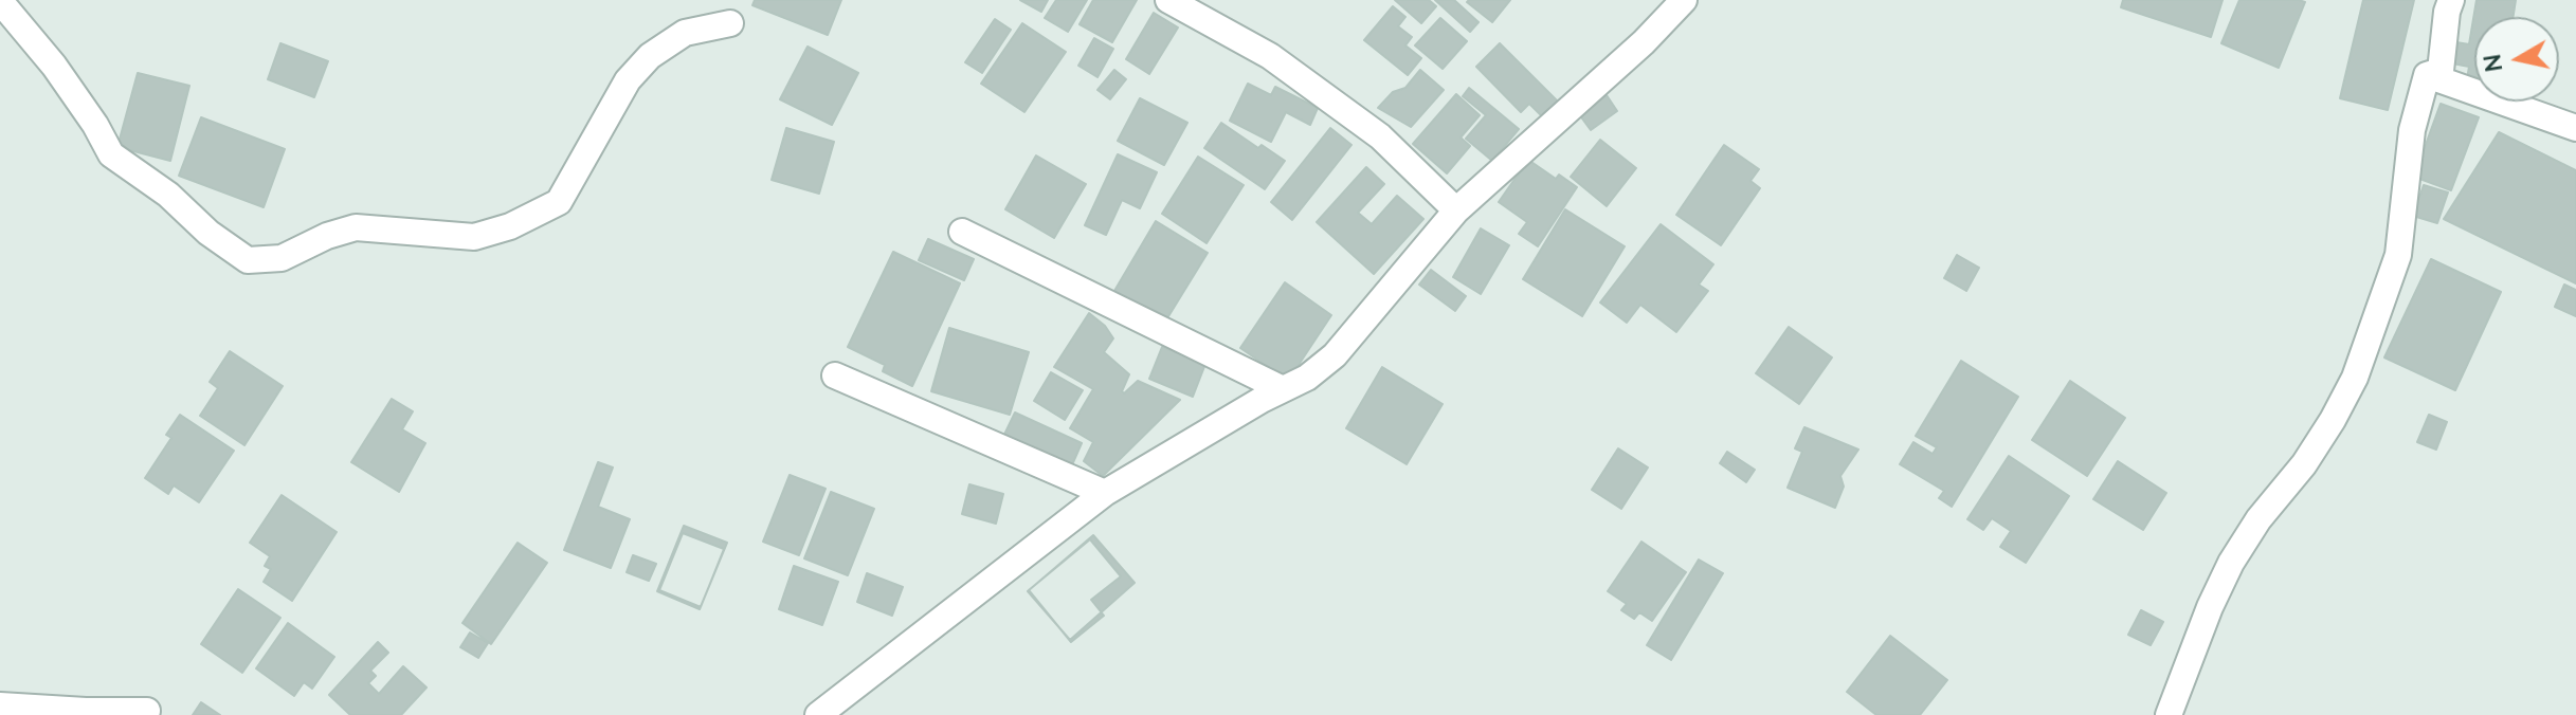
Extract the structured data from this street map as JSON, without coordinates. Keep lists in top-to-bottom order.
{
  "north": "left"
}
